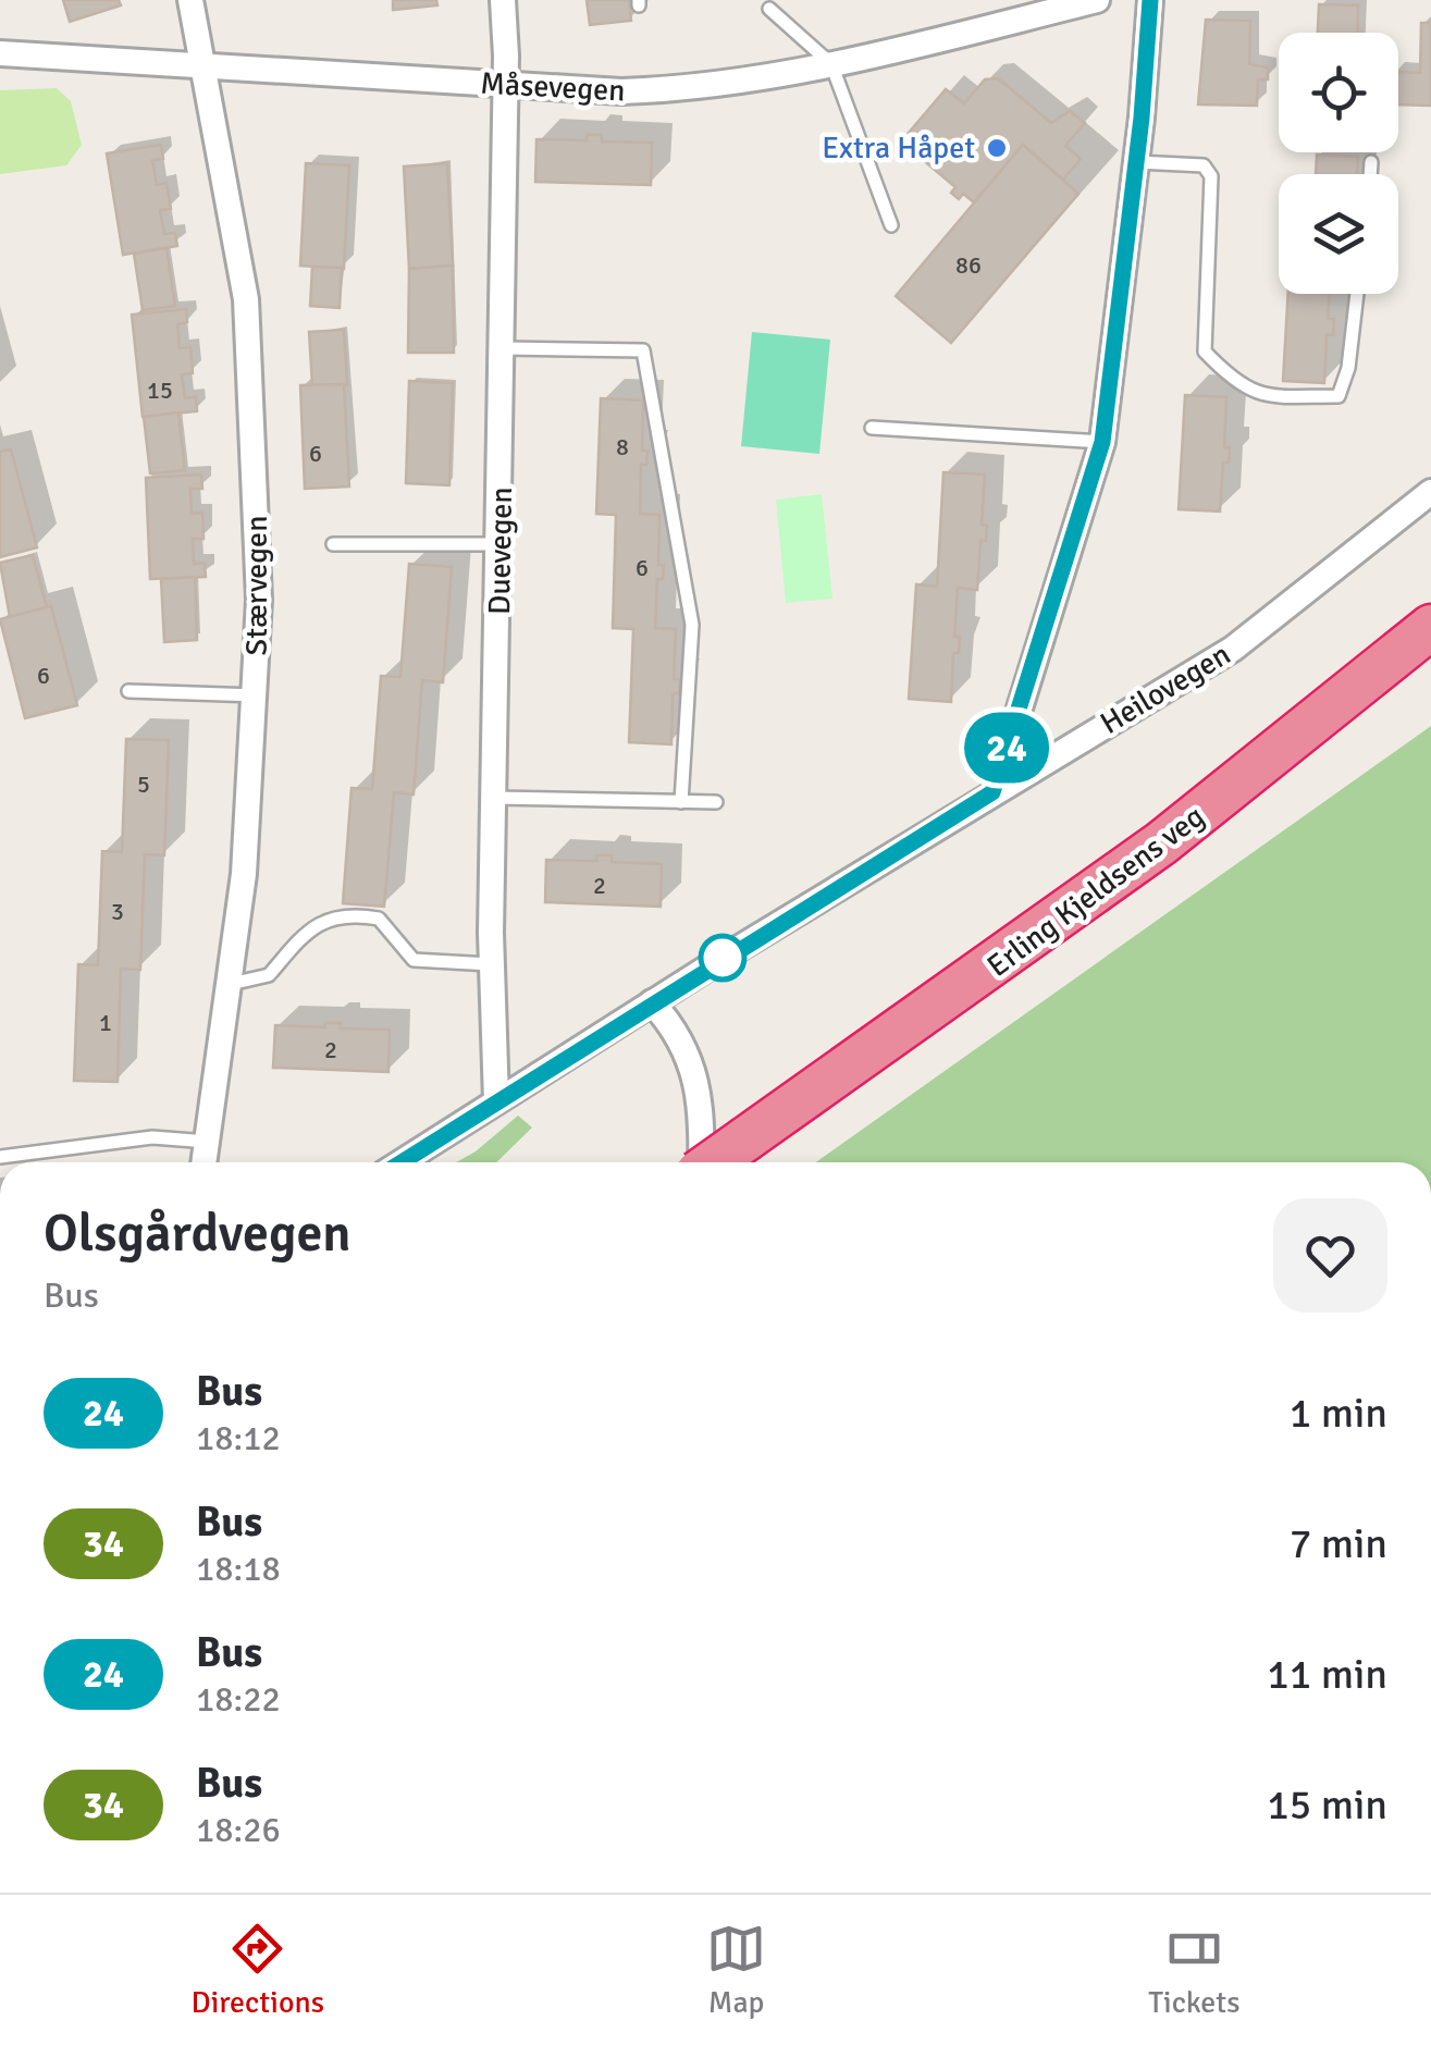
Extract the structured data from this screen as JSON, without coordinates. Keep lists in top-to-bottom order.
{
  "streets": {
    "highway": ["Erling Kjeldsens veg"],
    "street": [
      "Måsevegen",
      "Duevegen",
      "Stærvegen",
      "Heilovegen"
    ]
  },
  "crossings": [
    ["Måsevegen", "Duevegen"],
    ["Måsevegen", "Stærvegen"],
    ["Duevegen", "Heilovegen"]
  ],
  "places": ["Extra Håpet"],
  "lines": ["bus line 24"],
  "house_numbers": [
    "86",
    "15",
    "8",
    "6",
    "6",
    "6",
    "5",
    "2",
    "3",
    "1",
    "2"
  ],
  "page": {
    "on_map": "24",
    "heading": ["Olsgårdvegen", "Bus"],
    "list": [
      {
        "mark": "24",
        "name": "Bus",
        "note": "18:12",
        "value": "1 min"
      },
      {
        "mark": "34",
        "name": "Bus",
        "note": "18:18",
        "value": "7 min"
      },
      {
        "mark": "24",
        "name": "Bus",
        "note": "18:22",
        "value": "11 min"
      },
      {
        "mark": "34",
        "name": "Bus",
        "note": "18:26",
        "value": "15 min"
      }
    ],
    "tabs": ["Directions", "Map", "Tickets"]
  }
}
